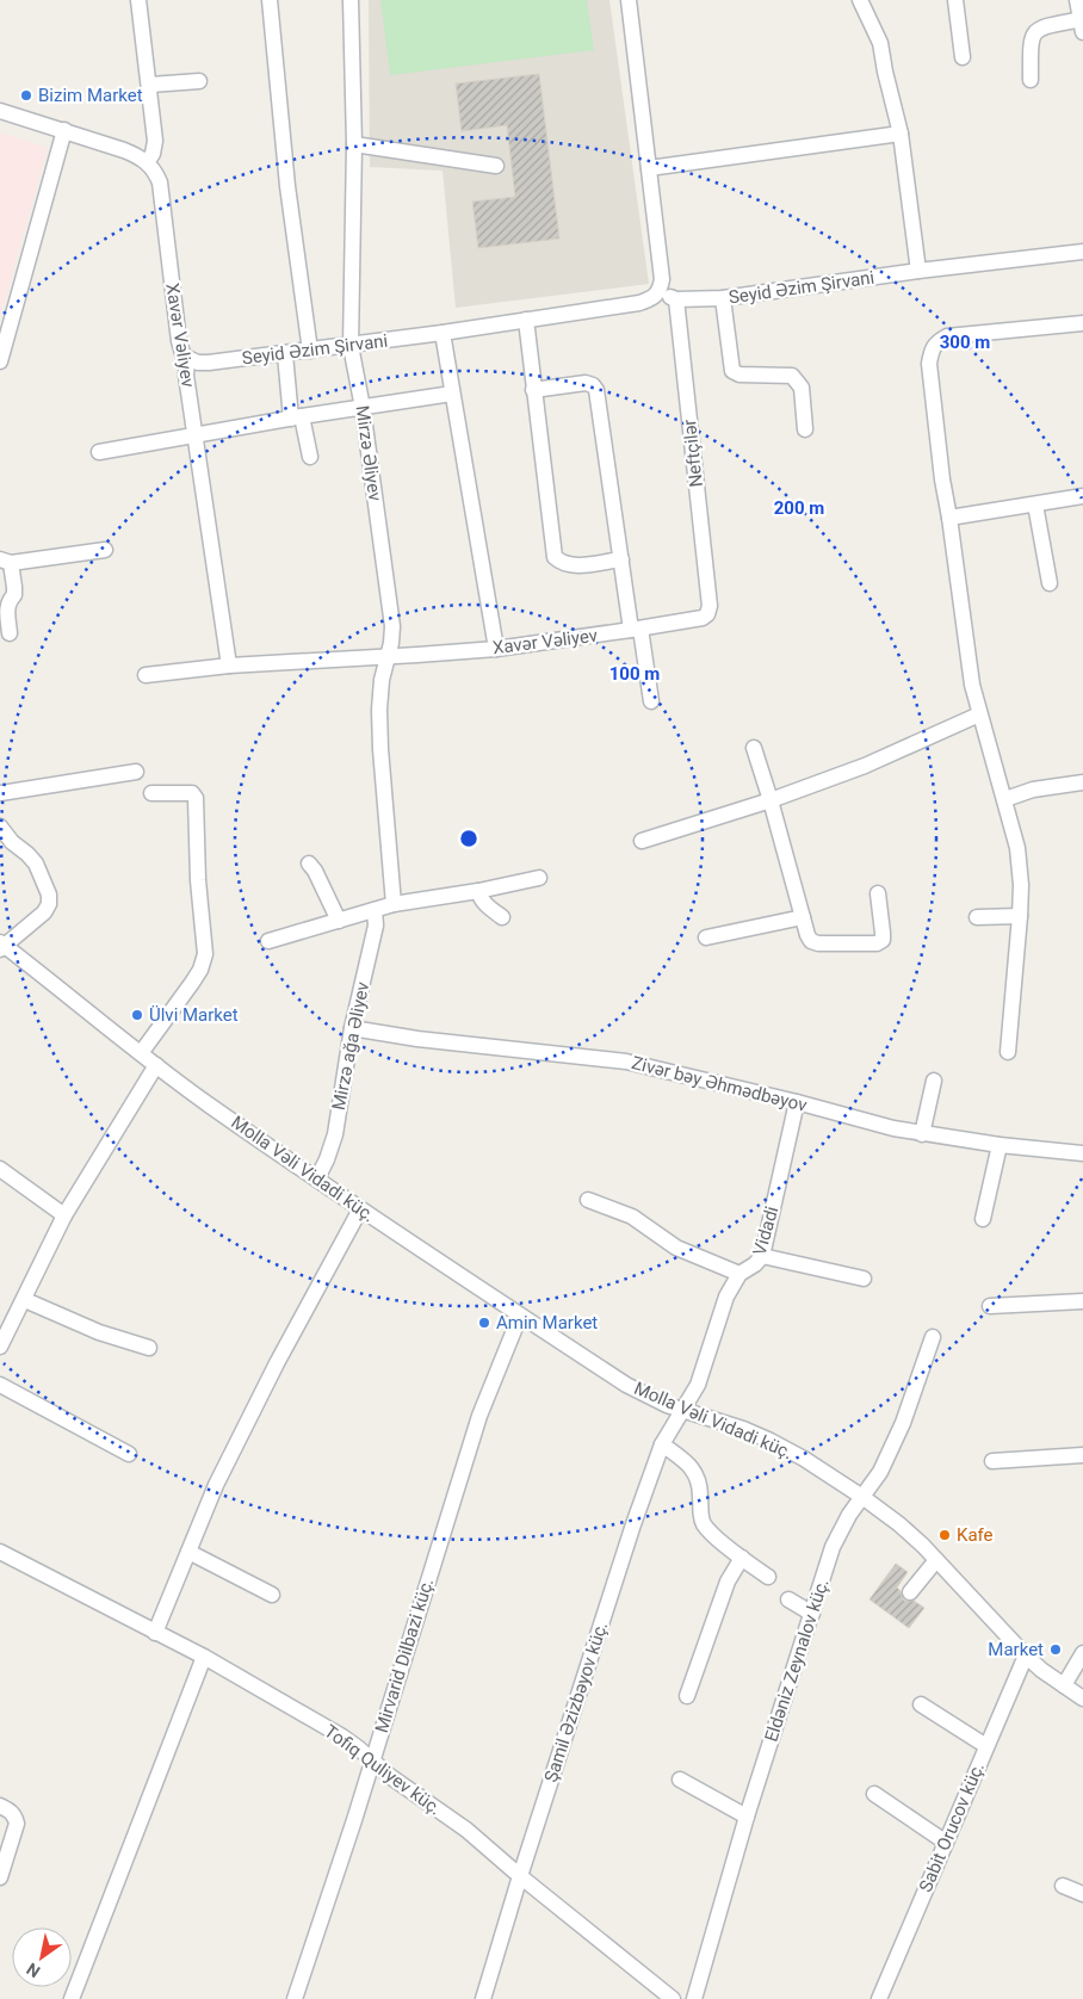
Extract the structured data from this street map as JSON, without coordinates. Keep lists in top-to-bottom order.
{
  "streets": {
    "street": [
      "Seyid Əzim Şirvani",
      "Xavər Vəliyev",
      "Mirzə Əliyev",
      "Neftçilər",
      "Mirzə ağa Əliyev",
      "Zivər bəy Əhmədbəyov",
      "Molla Vəli Vidadi küç.",
      "Vidadi",
      "Mirvarid Dilbazi küç.",
      "Eldəniz Zeynalov küç.",
      "Şamil Əzizbəyov küç.",
      "Tofiq Quliyev küç.",
      "Sabit Orucov küç."
    ]
  },
  "crossings": [
    ["Seyid Əzim Şirvani", "Xavər Vəliyev"],
    ["Seyid Əzim Şirvani", "Mirzə Əliyev"],
    ["Seyid Əzim Şirvani", "Neftçilər"],
    ["Xavər Vəliyev", "Mirzə Əliyev"],
    ["Xavər Vəliyev", "Neftçilər"],
    ["Mirzə ağa Əliyev", "Zivər bəy Əhmədbəyov"],
    ["Mirzə ağa Əliyev", "Molla Vəli Vidadi küç."],
    ["Zivər bəy Əhmədbəyov", "Vidadi"],
    ["Molla Vəli Vidadi küç.", "Vidadi"],
    ["Molla Vəli Vidadi küç.", "Mirvarid Dilbazi küç."],
    ["Molla Vəli Vidadi küç.", "Eldəniz Zeynalov küç."],
    ["Molla Vəli Vidadi küç.", "Şamil Əzizbəyov küç."],
    ["Molla Vəli Vidadi küç.", "Sabit Orucov küç."],
    ["Vidadi", "Şamil Əzizbəyov küç."],
    ["Mirvarid Dilbazi küç.", "Tofiq Quliyev küç."],
    ["Şamil Əzizbəyov küç.", "Tofiq Quliyev küç."]
  ],
  "places": [
    "Bizim Market",
    "Ülvi Market",
    "Amin Market",
    "Kafe",
    "Market"
  ],
  "north": "bottom left",
  "rings": ["300 m", "200 m", "100 m"]
}
